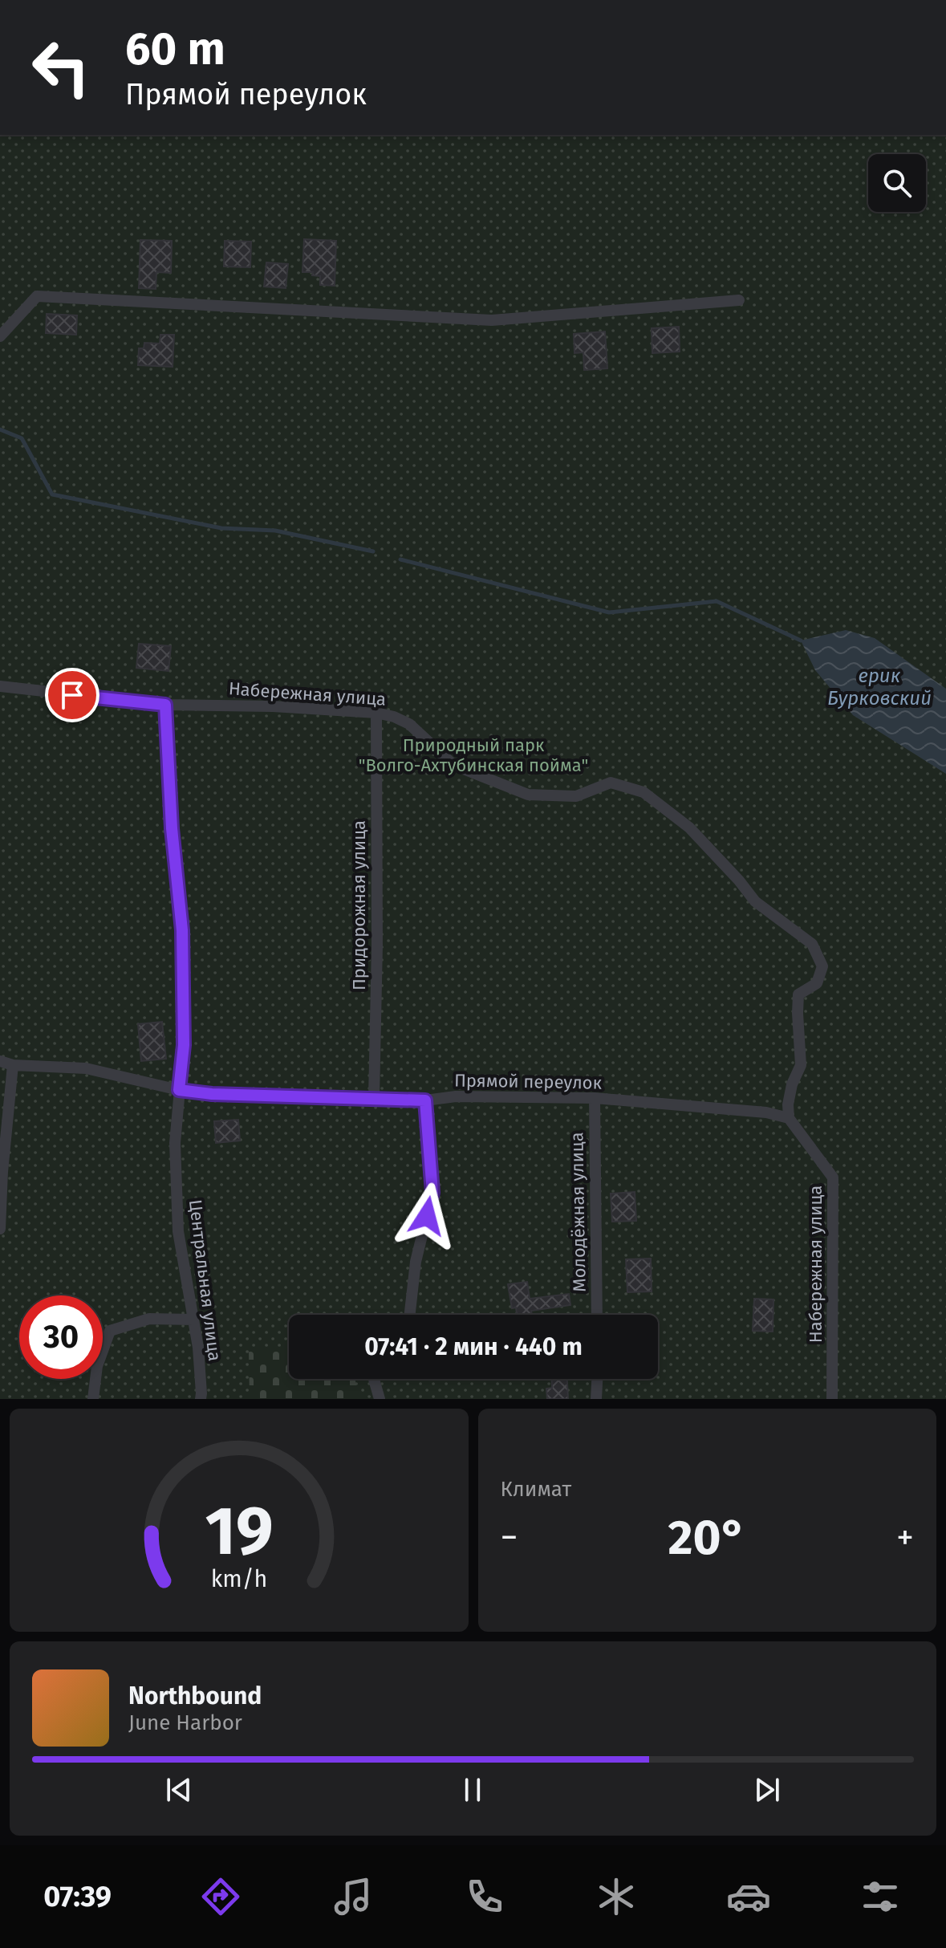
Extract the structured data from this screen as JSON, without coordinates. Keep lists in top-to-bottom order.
{
  "streets": {
    "street": [
      "Набережная улица",
      "Придорожная улица",
      "Прямой переулок",
      "Молодёжная улица",
      "Центральная улица"
    ]
  },
  "crossings": [
    ["Набережная улица", "Придорожная улица"],
    ["Набережная улица", "Прямой переулок"],
    ["Набережная улица", "Центральная улица"],
    ["Придорожная улица", "Прямой переулок"],
    ["Прямой переулок", "Молодёжная улица"],
    ["Прямой переулок", "Центральная улица"]
  ],
  "water": ["ерик Бурковский"],
  "parks": ["Природный парк \"Волго-Ахтубинская пойма\""],
  "page": {
    "turn": ["60 m", "Прямой переулок"],
    "limit": "30",
    "trip": "07:41 · 2 мин · 440 m",
    "tile": "Климат",
    "heat": ["−", "20°", "+"],
    "song": ["Northbound", "June Harbor"],
    "tabs": "07:39",
    "gauge": ["19", "km/h"]
  }
}
